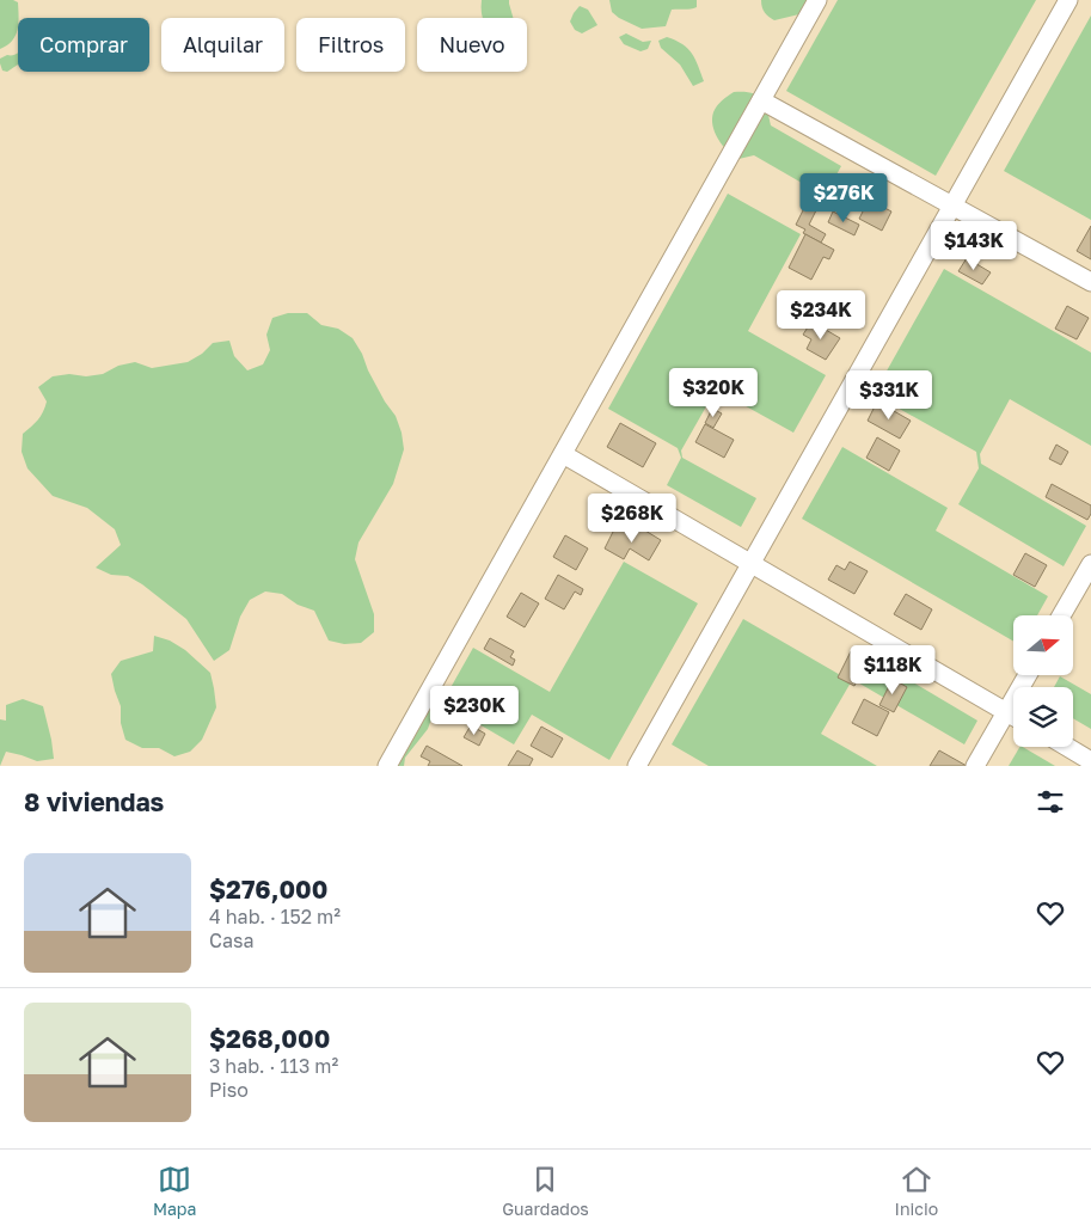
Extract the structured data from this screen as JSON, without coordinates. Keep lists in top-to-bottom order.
{
  "north": "right",
  "page": {
    "chip": [
      "Comprar",
      "Alquilar",
      "Filtros",
      "Nuevo"
    ],
    "price": [
      "$276K",
      "$143K",
      "$234K",
      "$320K",
      "$331K",
      "$268K",
      "$118K",
      "$230K"
    ],
    "heading": "8 viviendas",
    "list": [
      {
        "name": "$276,000",
        "note": "4 hab. · 152 m² · Casa"
      },
      {
        "name": "$268,000",
        "note": "3 hab. · 113 m² · Piso"
      }
    ],
    "tabs": ["Mapa", "Guardados", "Inicio"]
  }
}
